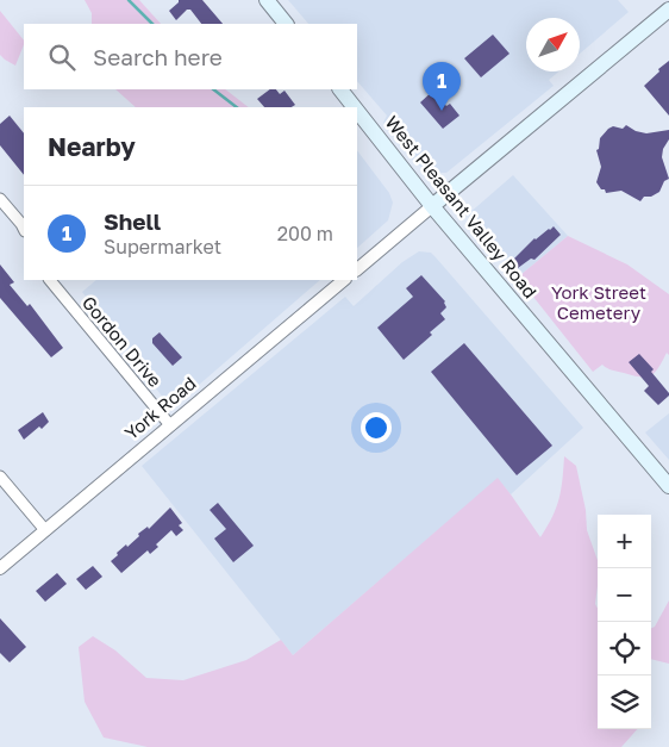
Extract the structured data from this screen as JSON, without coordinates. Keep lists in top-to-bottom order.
{
  "streets": {
    "main road": ["West Pleasant Valley Road"],
    "street": ["Gordon Drive", "York Road"]
  },
  "crossings": [
    ["Gordon Drive", "York Road"]
  ],
  "parks": ["York Street Cemetery"],
  "north": "top right",
  "page": {
    "search": "Search here",
    "pins": "1",
    "heading": "Nearby",
    "list": [
      {
        "mark": "1",
        "name": "Shell",
        "note": "Supermarket",
        "value": "200 m"
      }
    ],
    "map_buttons": ["+", "−"]
  }
}
